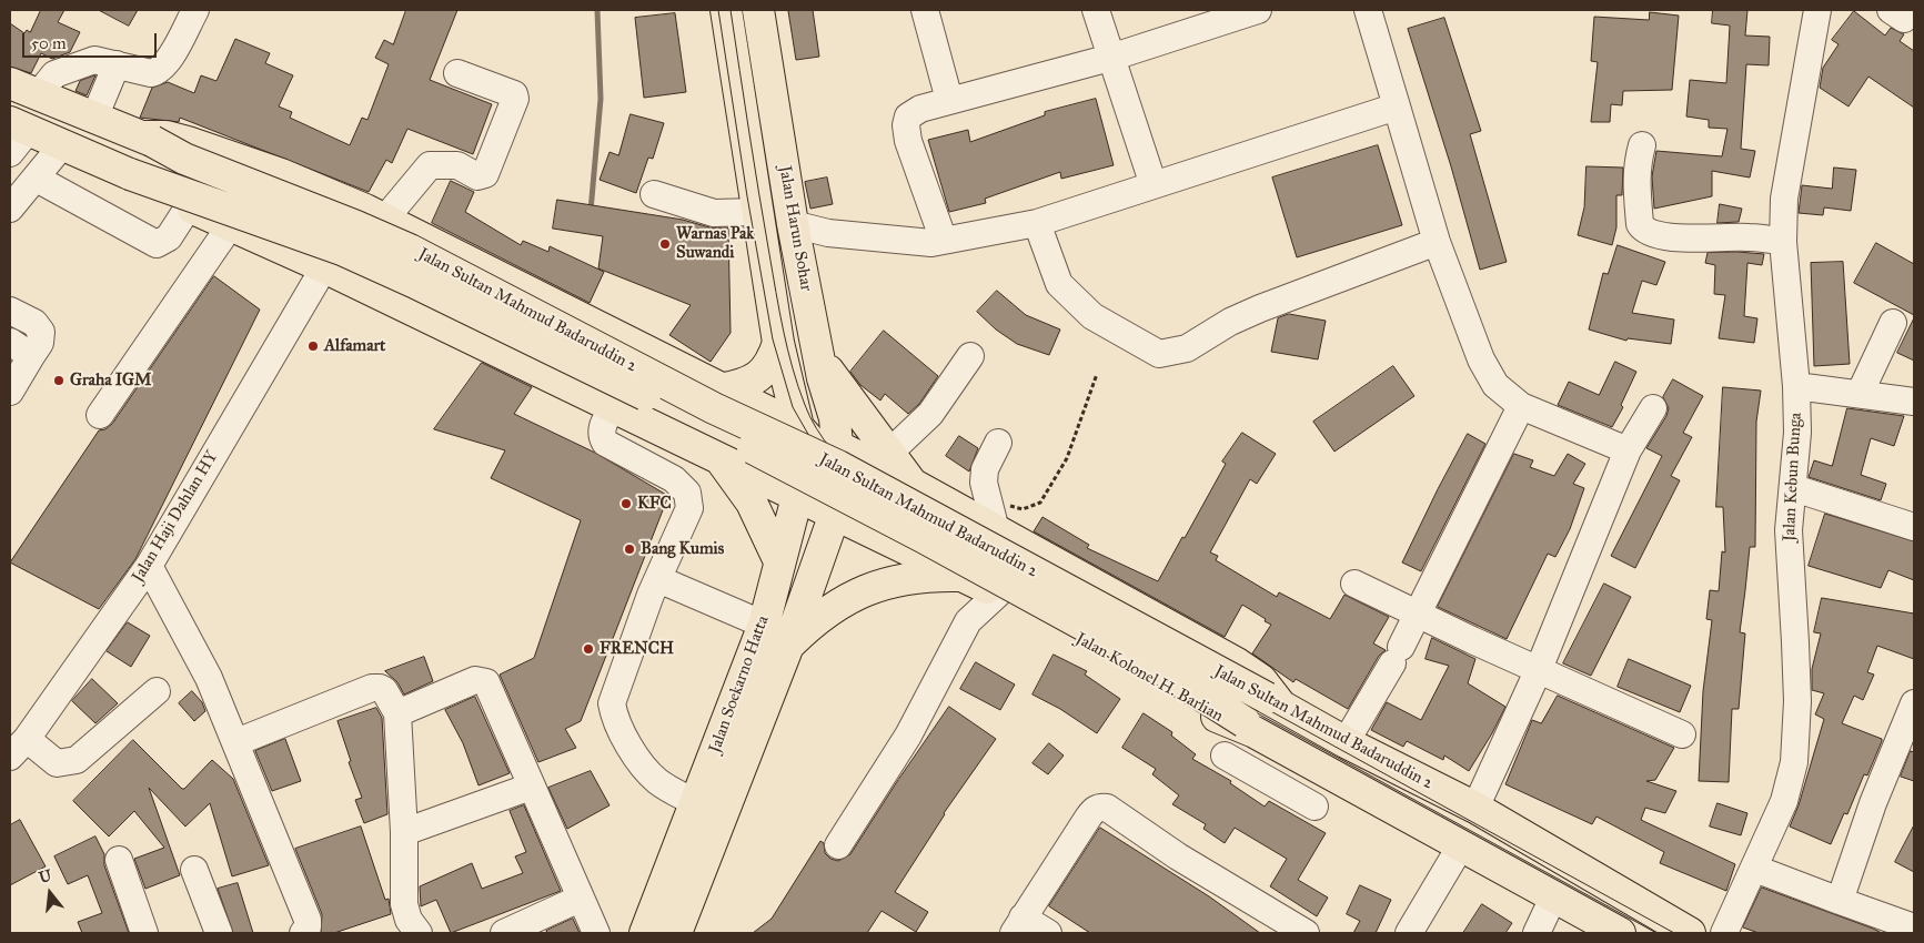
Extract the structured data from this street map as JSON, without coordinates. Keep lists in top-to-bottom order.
{
  "streets": {
    "highway": [
      "Jalan Harun Sohar",
      "Jalan Sultan Mahmud Badaruddin 2",
      "Jalan Kolonel H. Barlian",
      "Jalan Soekarno Hatta"
    ],
    "street": ["Jalan Kebun Bunga", "Jalan Haji Dahlan HY"]
  },
  "crossings": [
    ["Jalan Harun Sohar", "Jalan Soekarno Hatta"],
    ["Jalan Sultan Mahmud Badaruddin 2", "Jalan Kolonel H. Barlian"],
    ["Jalan Haji Dahlan HY", "Jalan Kolonel H. Barlian"],
    ["Jalan Kolonel H. Barlian", "Jalan Soekarno Hatta"]
  ],
  "places": [
    "Warnas Pak Suwandi",
    "Alfamart",
    "Graha IGM",
    "KFC",
    "Bang Kumis",
    "FRENCH"
  ],
  "scale_bar": "50 m",
  "north": "top"
}
